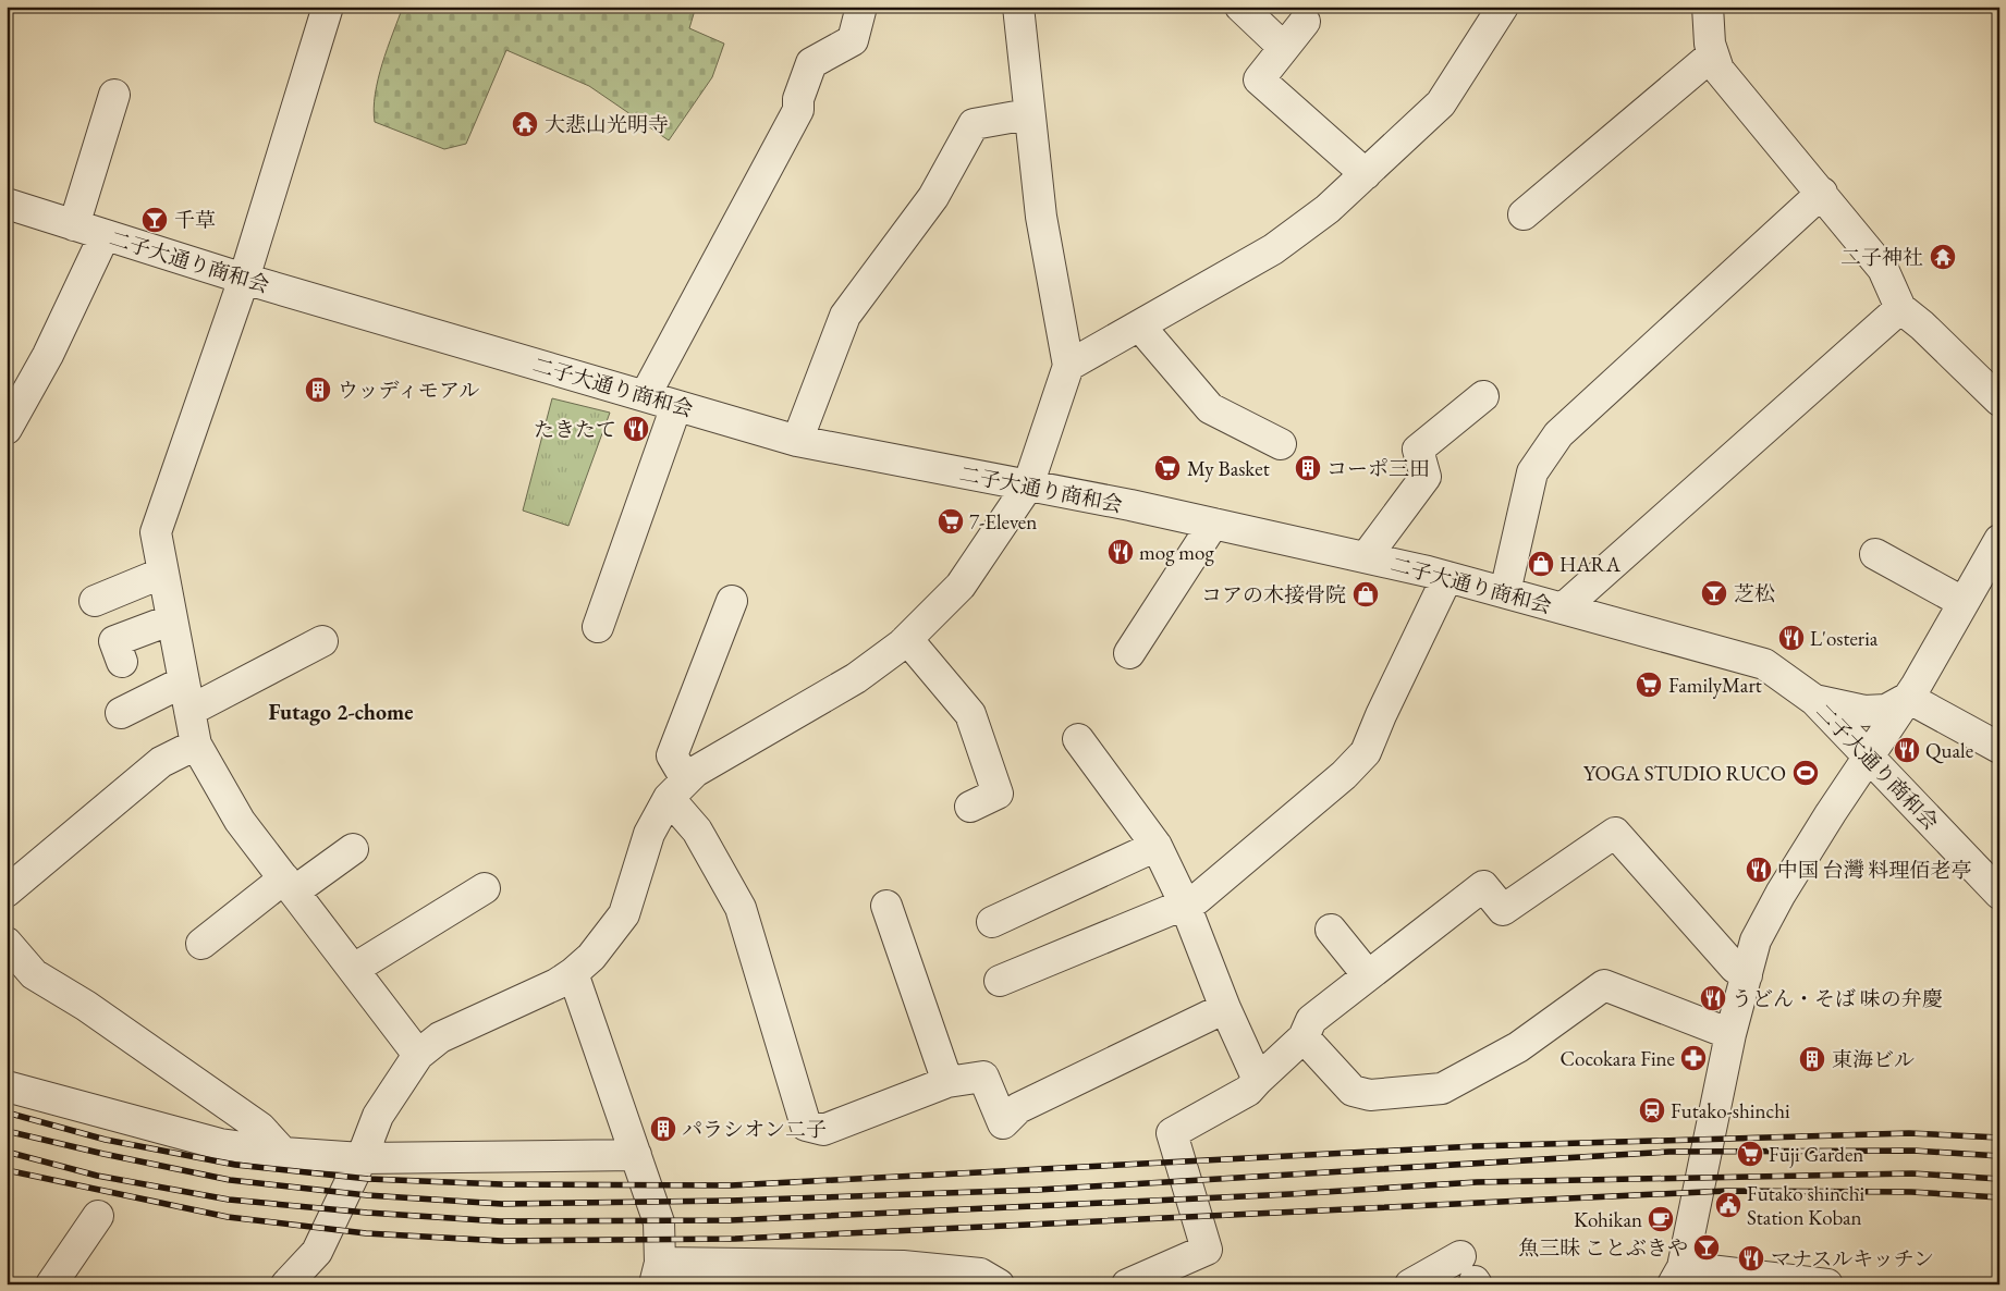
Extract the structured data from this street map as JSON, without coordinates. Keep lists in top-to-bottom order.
{
  "streets": {
    "street": ["二子大通り商和会"]
  },
  "districts": ["Futago 2-chome"],
  "places": {
    "temple": ["大悲山光明寺", "二子神社"],
    "bar": ["千草", "芝松", "魚三昧 ことぶきや"],
    "building": [
      "ウッディモアル",
      "コーポ三田",
      "東海ビル",
      "パラシオン二子"
    ],
    "restaurant": [
      "たきたて",
      "mog mog",
      "L'osteria",
      "Quale",
      "中国 台灣 料理佰老亭",
      "うどん・そば 味の弁慶",
      "マナスルキッチン"
    ],
    "supermarket": [
      "My Basket",
      "7-Eleven",
      "FamilyMart",
      "Fuji Garden"
    ],
    "shop": ["HARA", "コアの木接骨院"],
    "sports": ["YOGA STUDIO RUCO"],
    "pharmacy": ["Cocokara Fine"],
    "station": ["Futako-shinchi"],
    "public building": ["Futako shinchi Station Koban"],
    "cafe": ["Kohikan"]
  }
}
